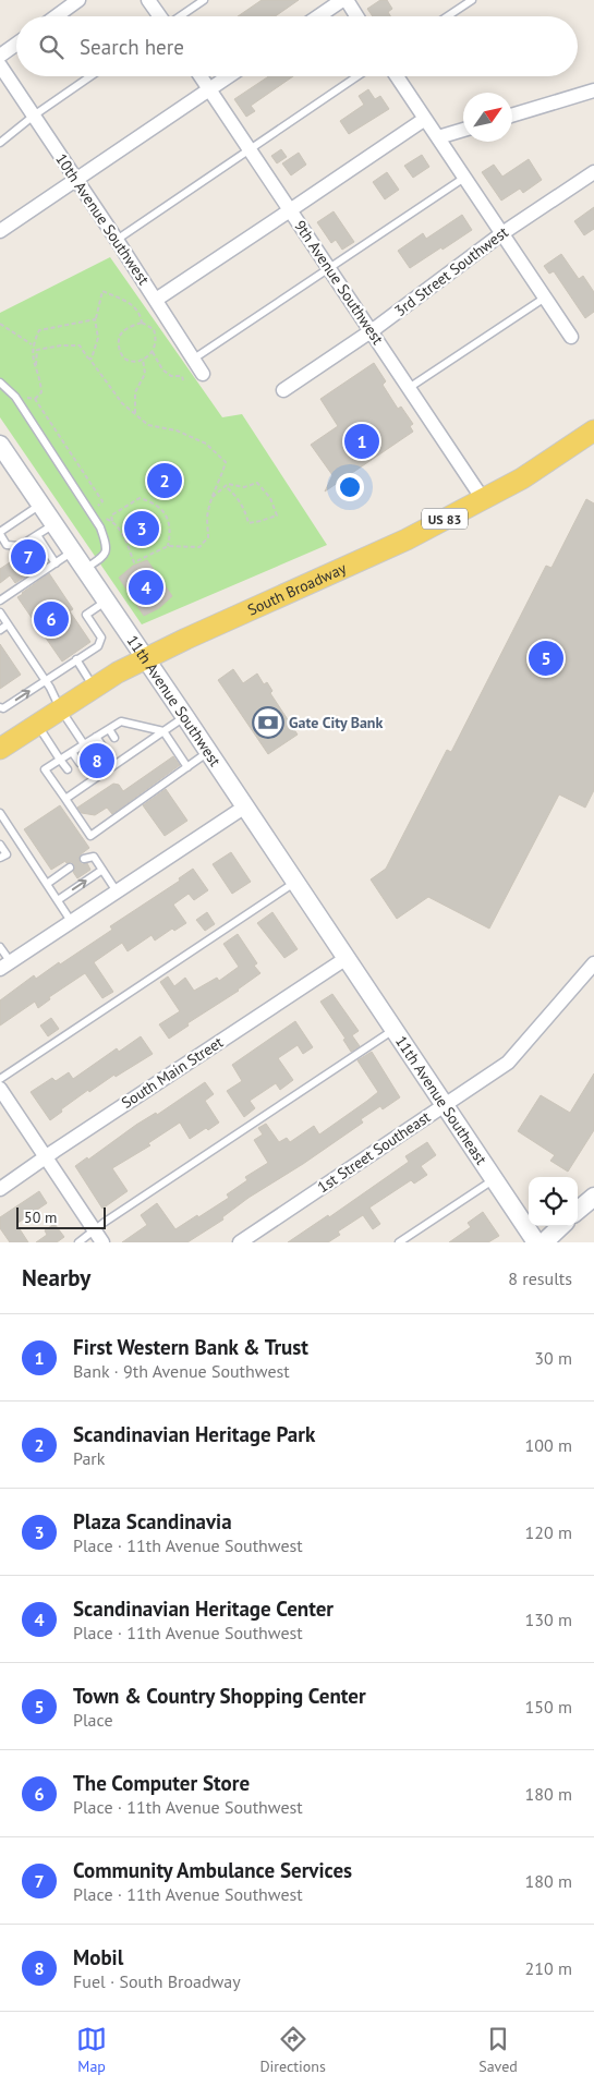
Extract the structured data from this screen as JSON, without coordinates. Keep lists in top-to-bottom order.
{
  "streets": {
    "main road": ["US 83", "South Broadway"],
    "street": [
      "10th Avenue Southwest",
      "3rd Street Southwest",
      "9th Avenue Southwest",
      "11th Avenue Southwest",
      "South Main Street",
      "11th Avenue Southeast",
      "1st Street Southeast"
    ]
  },
  "crossings": [
    ["3rd Street Southwest", "9th Avenue Southwest"],
    ["9th Avenue Southwest", "South Broadway"],
    ["South Broadway", "11th Avenue Southwest"],
    ["11th Avenue Southwest", "South Main Street"],
    ["11th Avenue Southwest", "11th Avenue Southeast"],
    ["South Main Street", "11th Avenue Southeast"],
    ["11th Avenue Southeast", "1st Street Southeast"]
  ],
  "places": {
    "bank": ["Gate City Bank"]
  },
  "scale_bar": "50 m",
  "north": "top right",
  "page": {
    "search": "Search here",
    "pins": [
      "1",
      "2",
      "3",
      "7",
      "4",
      "6",
      "5",
      "8"
    ],
    "scale": "50 m",
    "heading": ["Nearby", "8 results"],
    "list": [
      {
        "mark": "1",
        "name": "First Western Bank & Trust",
        "note": "Bank · 9th Avenue Southwest",
        "value": "30 m"
      },
      {
        "mark": "2",
        "name": "Scandinavian Heritage Park",
        "note": "Park",
        "value": "100 m"
      },
      {
        "mark": "3",
        "name": "Plaza Scandinavia",
        "note": "Place · 11th Avenue Southwest",
        "value": "120 m"
      },
      {
        "mark": "4",
        "name": "Scandinavian Heritage Center",
        "note": "Place · 11th Avenue Southwest",
        "value": "130 m"
      },
      {
        "mark": "5",
        "name": "Town & Country Shopping Center",
        "note": "Place",
        "value": "150 m"
      },
      {
        "mark": "6",
        "name": "The Computer Store",
        "note": "Place · 11th Avenue Southwest",
        "value": "180 m"
      },
      {
        "mark": "7",
        "name": "Community Ambulance Services",
        "note": "Place · 11th Avenue Southwest",
        "value": "180 m"
      },
      {
        "mark": "8",
        "name": "Mobil",
        "note": "Fuel · South Broadway",
        "value": "210 m"
      }
    ],
    "nav": ["Map", "Directions", "Saved"]
  }
}
